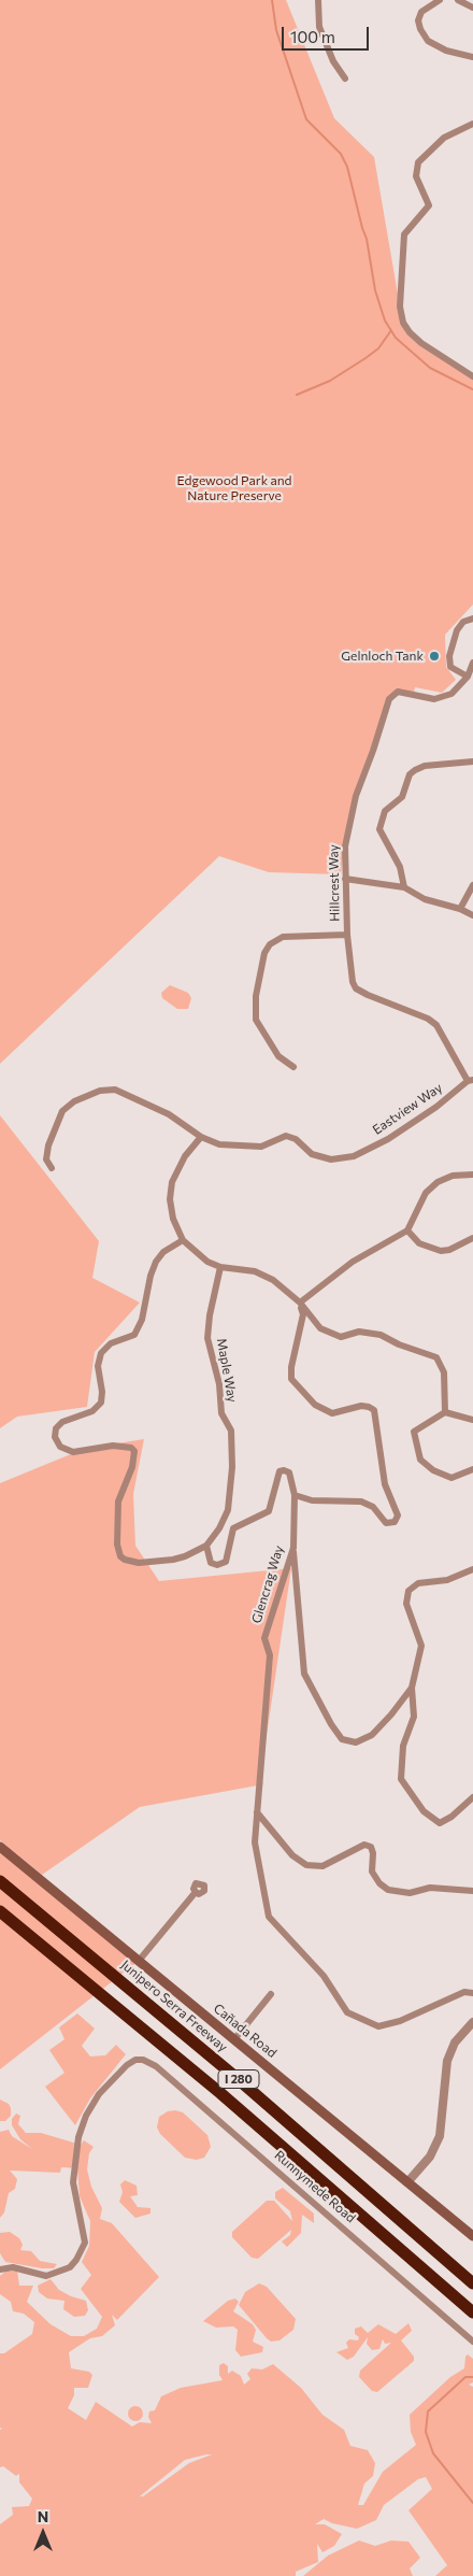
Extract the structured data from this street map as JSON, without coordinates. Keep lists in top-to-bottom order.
{
  "streets": {
    "highway": ["Junipero Serra Freeway", "I 280"],
    "main road": ["Cañada Road"],
    "street": [
      "Hillcrest Way",
      "Eastview Way",
      "Maple Way",
      "Glencrag Way",
      "Runnymede Road"
    ]
  },
  "crossings": [
    ["Hillcrest Way", "Eastview Way"]
  ],
  "parks": ["Edgewood Park and Nature Preserve"],
  "places": ["Gelnloch Tank"],
  "scale_bar": "100 m",
  "north": "top"
}
